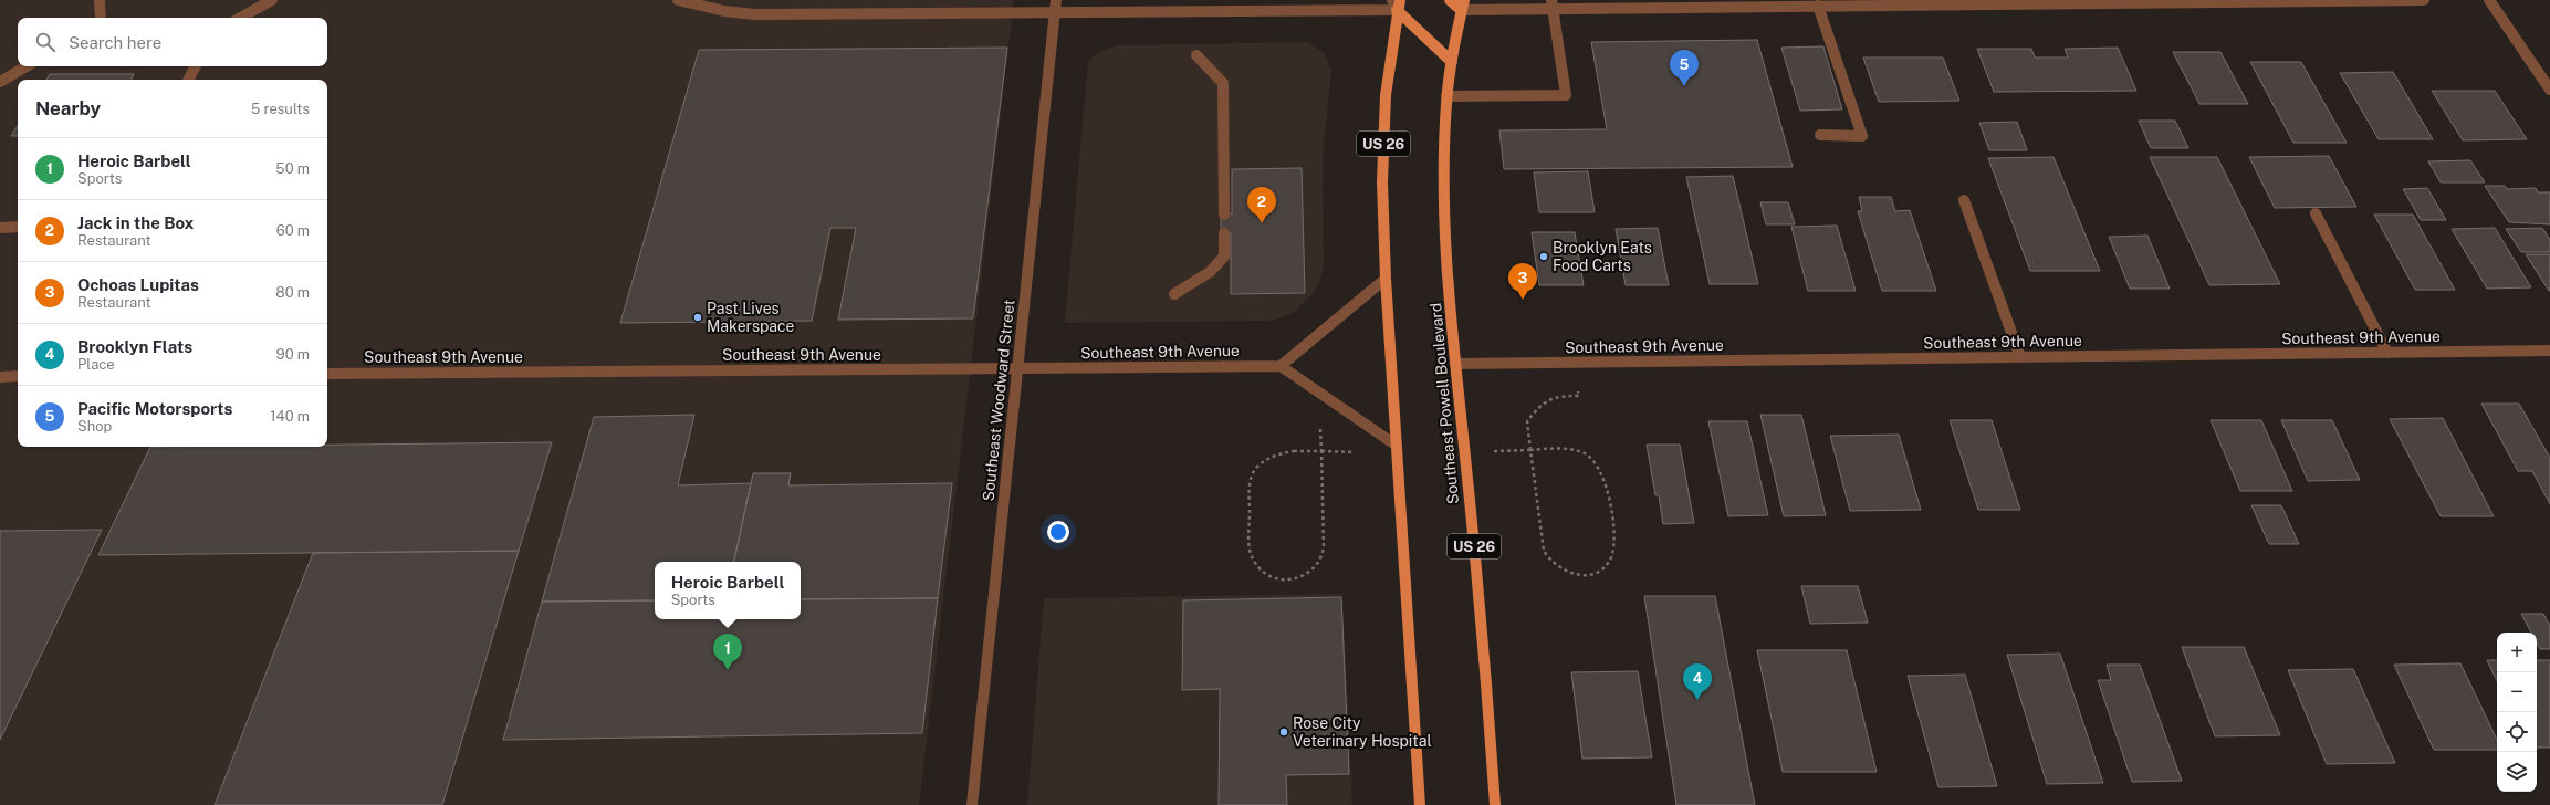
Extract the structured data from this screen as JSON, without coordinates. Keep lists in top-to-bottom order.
{
  "streets": {
    "main road": ["US 26", "Southeast Powell Boulevard"],
    "street": ["Southeast 9th Avenue", "Southeast Woodward Street"]
  },
  "crossings": [
    ["Southeast 9th Avenue", "Southeast Woodward Street"],
    ["Southeast 9th Avenue", "Southeast Powell Boulevard"]
  ],
  "places": ["Brooklyn Eats Food Carts", "Past Lives Makerspace", "Rose City Veterinary Hospital"],
  "page": {
    "search": "Search here",
    "pins": [
      "5",
      "2",
      "3",
      "1",
      "4"
    ],
    "heading": ["Nearby", "5 results"],
    "list": [
      {
        "mark": "1",
        "name": "Heroic Barbell",
        "note": "Sports",
        "value": "50 m"
      },
      {
        "mark": "2",
        "name": "Jack in the Box",
        "note": "Restaurant",
        "value": "60 m"
      },
      {
        "mark": "3",
        "name": "Ochoas Lupitas",
        "note": "Restaurant",
        "value": "80 m"
      },
      {
        "mark": "4",
        "name": "Brooklyn Flats",
        "note": "Place",
        "value": "90 m"
      },
      {
        "mark": "5",
        "name": "Pacific Motorsports",
        "note": "Shop",
        "value": "140 m"
      }
    ],
    "popup": ["Heroic Barbell", "Sports"],
    "map_buttons": ["+", "−"]
  }
}
